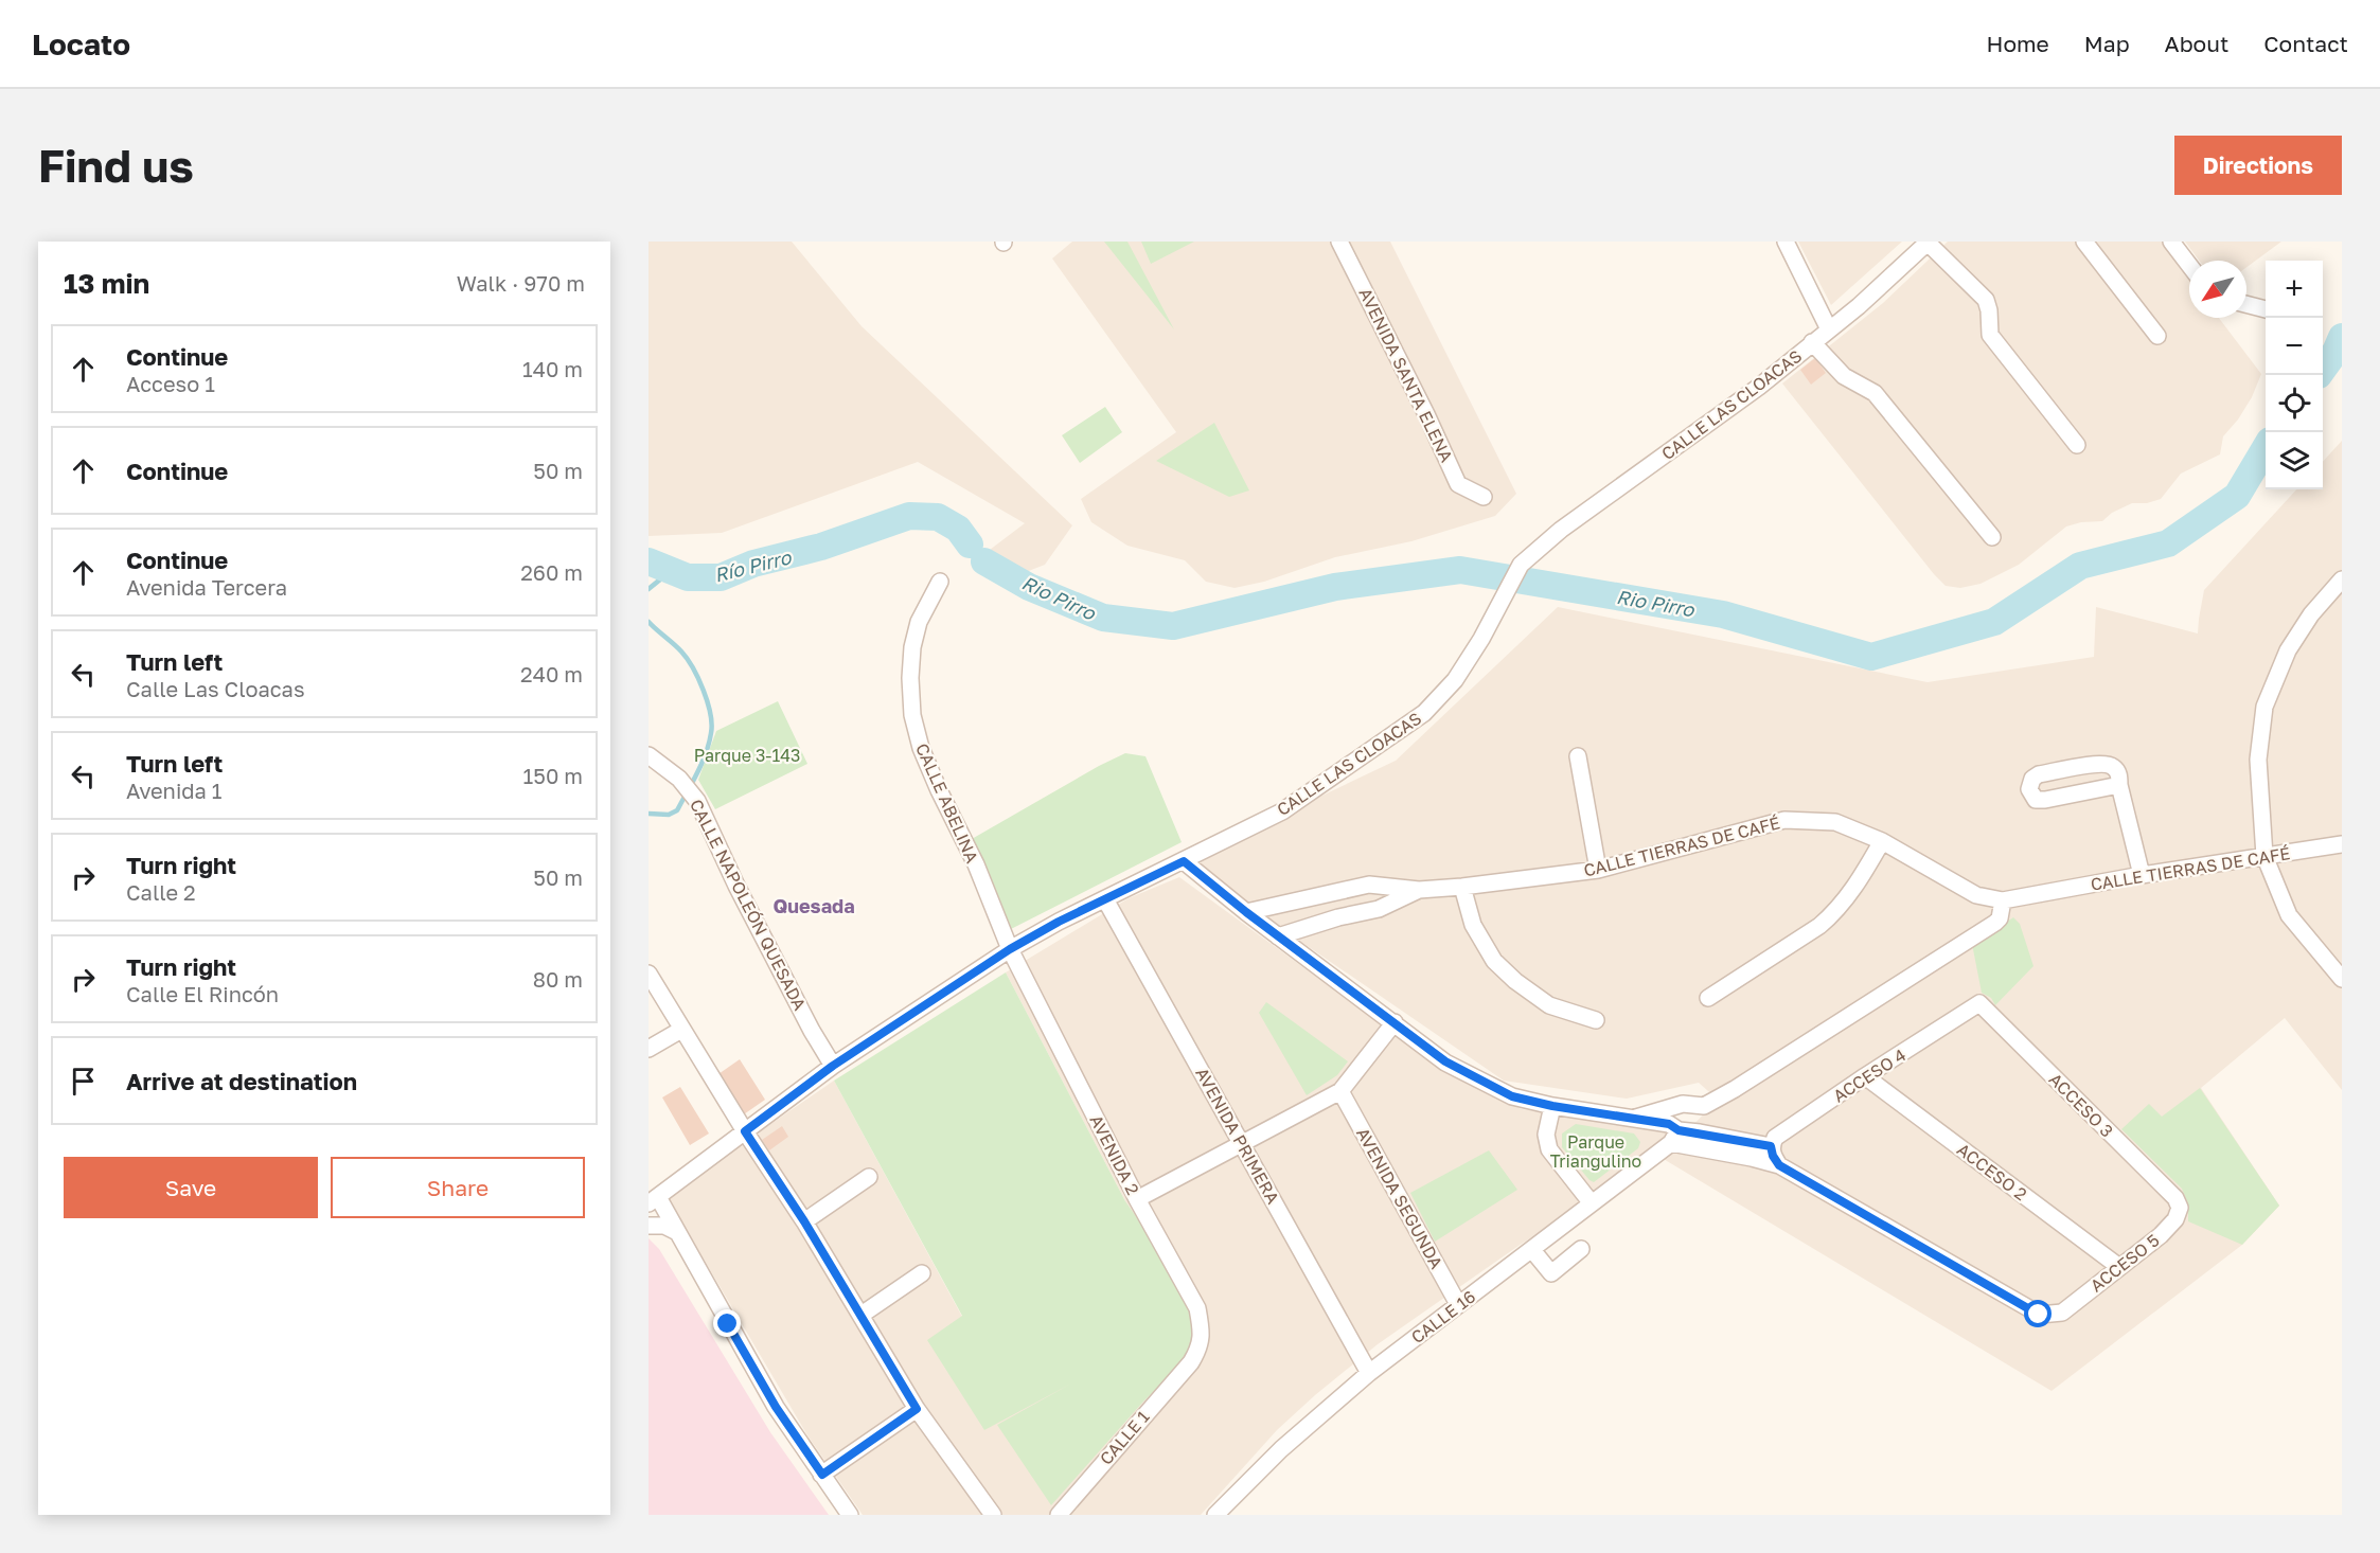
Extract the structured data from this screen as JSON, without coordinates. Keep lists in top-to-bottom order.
{
  "streets": {
    "street": [
      "AVENIDA SANTA ELENA",
      "CALLE LAS CLOACAS",
      "CALLE ABELINA",
      "CALLE TIERRAS DE CAFÉ",
      "CALLE NAPOLEÓN QUESADA",
      "ACCESO 4",
      "ACCESO 3",
      "AVENIDA PRIMERA",
      "AVENIDA 2",
      "ACCESO 2",
      "AVENIDA SEGUNDA",
      "ACCESO 5",
      "CALLE 16",
      "CALLE 1"
    ]
  },
  "crossings": [
    ["CALLE LAS CLOACAS", "CALLE ABELINA"],
    ["CALLE LAS CLOACAS", "CALLE NAPOLEÓN QUESADA"],
    ["CALLE LAS CLOACAS", "AVENIDA PRIMERA"],
    ["CALLE LAS CLOACAS", "AVENIDA 2"],
    ["CALLE ABELINA", "AVENIDA 2"],
    ["ACCESO 4", "ACCESO 3"],
    ["ACCESO 4", "ACCESO 2"],
    ["ACCESO 4", "ACCESO 5"],
    ["ACCESO 3", "ACCESO 5"],
    ["AVENIDA PRIMERA", "CALLE 16"],
    ["AVENIDA 2", "CALLE 1"],
    ["ACCESO 2", "ACCESO 5"],
    ["AVENIDA SEGUNDA", "CALLE 16"]
  ],
  "districts": ["Quesada"],
  "water": ["Río Pirro", "Rio Pirro"],
  "parks": ["Parque 3-143", "Parque Triangulino"],
  "north": "bottom left",
  "page": {
    "header": "Locato",
    "nav": [
      "Home",
      "Map",
      "About",
      "Contact"
    ],
    "buttons": [
      "Directions",
      ["Save", "Share"]
    ],
    "title": "Find us",
    "heading": ["13 min", "Walk · 970 m"],
    "map_buttons": ["+", "−"],
    "list": [
      ["Continue", "Acceso 1", "140 m"],
      ["Continue", "50 m"],
      ["Continue", "Avenida Tercera", "260 m"],
      ["Turn left", "Calle Las Cloacas", "240 m"],
      ["Turn left", "Avenida 1", "150 m"],
      ["Turn right", "Calle 2", "50 m"],
      ["Turn right", "Calle El Rincón", "80 m"],
      "Arrive at destination"
    ]
  }
}
